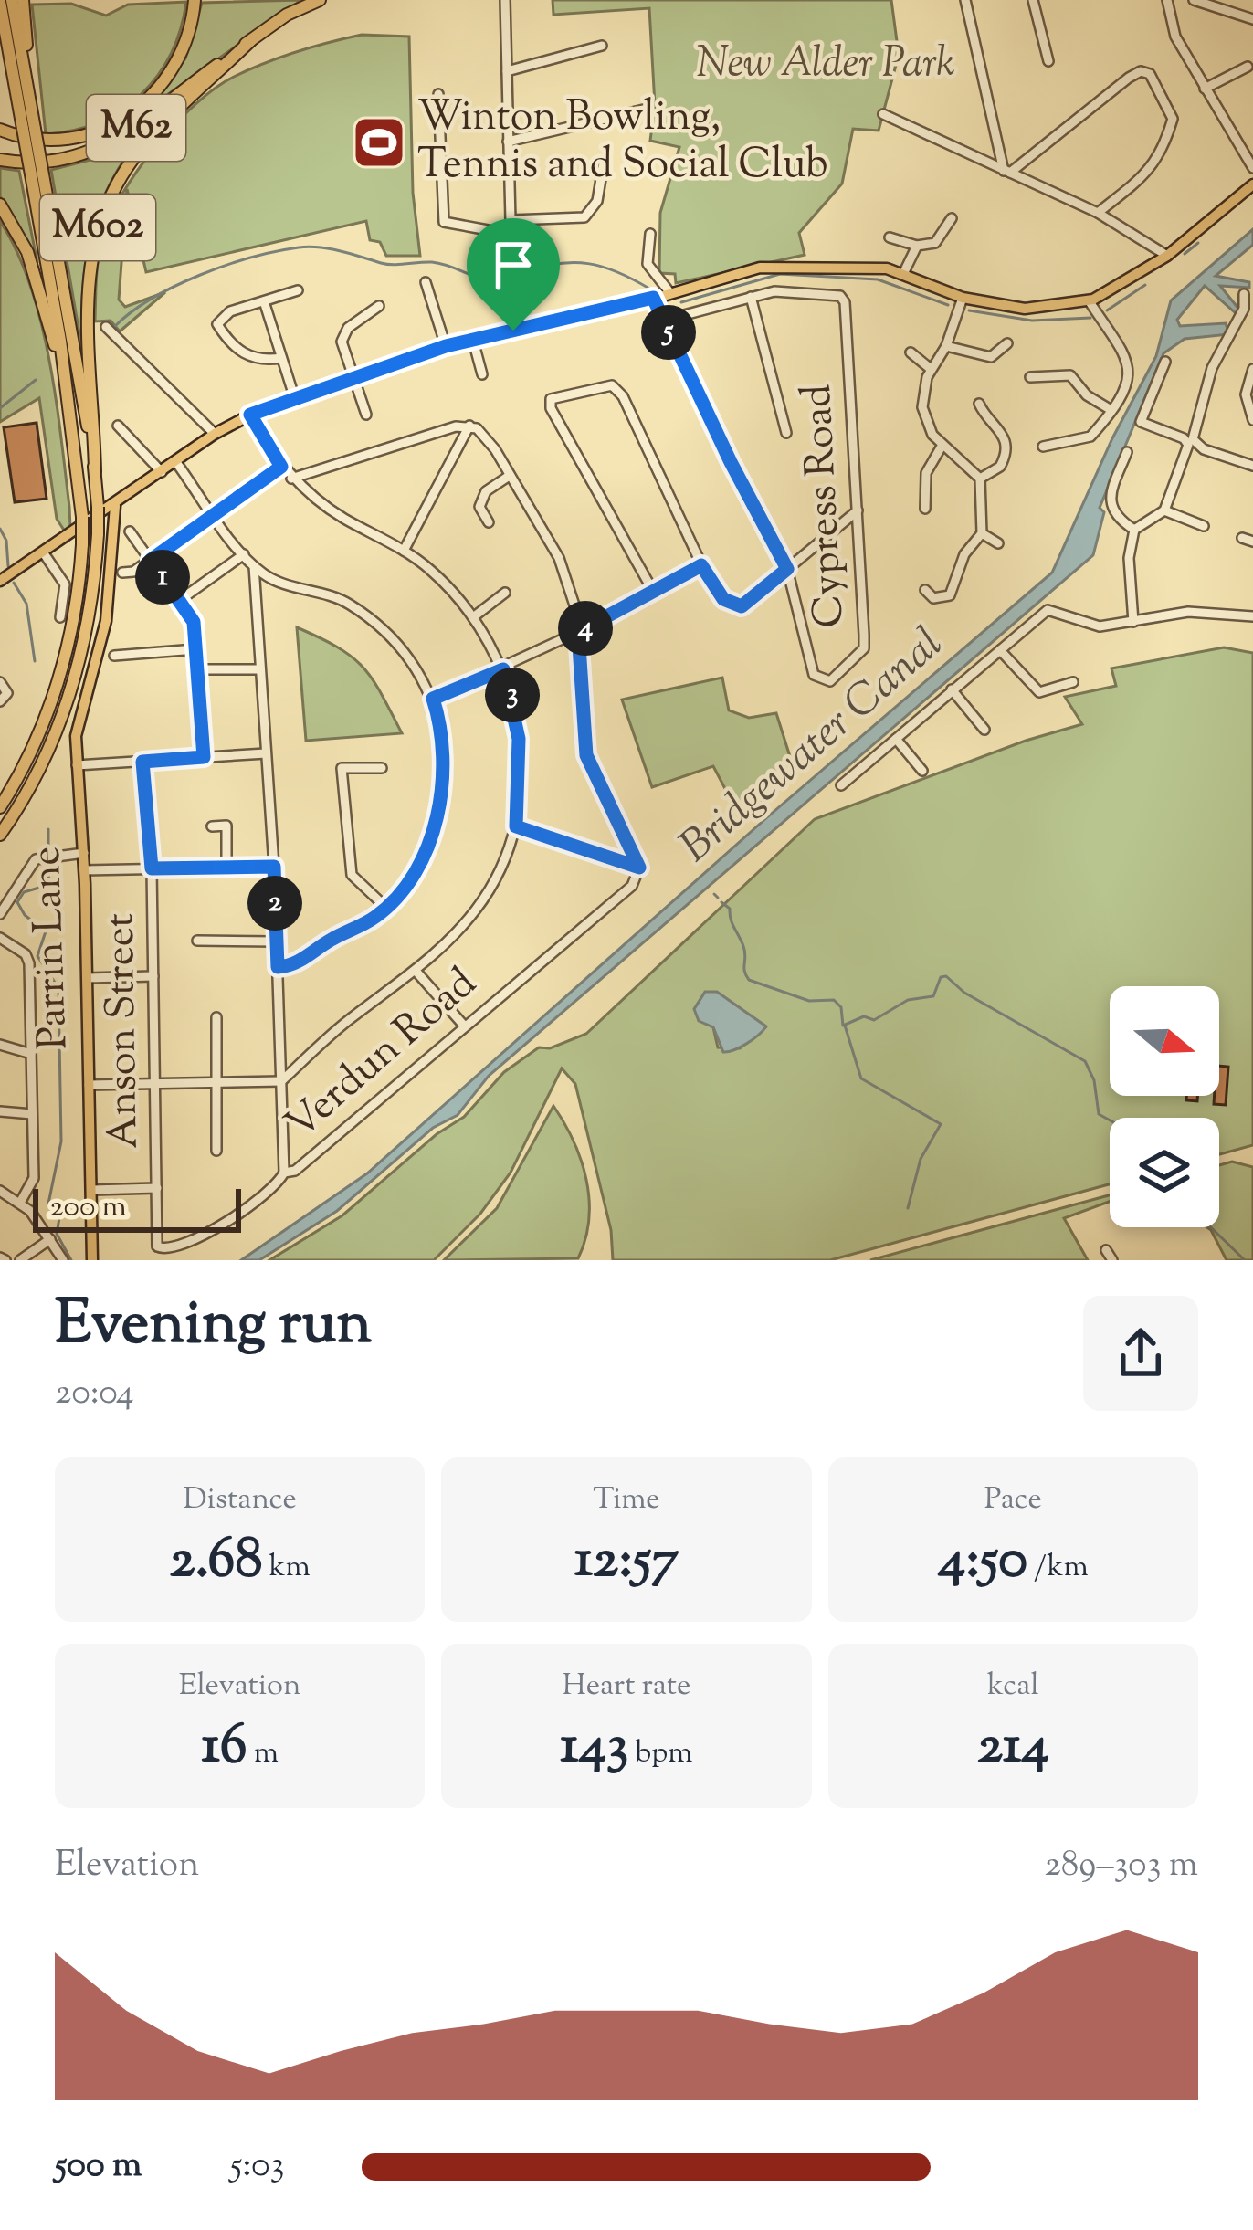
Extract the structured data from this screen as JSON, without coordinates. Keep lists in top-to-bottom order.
{
  "streets": {
    "highway": ["M62", "M602"],
    "main road": ["Parrin Lane"],
    "street": ["Cypress Road", "Anson Street", "Verdun Road"]
  },
  "crossings": [
    ["M62", "M602"],
    ["Anson Street", "Verdun Road"]
  ],
  "water": ["Bridgewater Canal"],
  "parks": ["New Alder Park"],
  "places": {
    "sports": ["Winton Bowling, Tennis and Social Club"]
  },
  "scale_bar": "200 m",
  "north": "right",
  "page": {
    "pins": [
      "5",
      "1",
      "4",
      "3",
      "2"
    ],
    "scale": "200 m",
    "heading": ["Evening run", "20:04"],
    "stats": [
      ["Distance", "2.68 km"],
      ["Time", "12:57"],
      ["Pace", "4:50 /km"],
      ["Elevation", "16 m"],
      ["Heart rate", "143 bpm"],
      ["kcal", "214"]
    ],
    "chart": ["Elevation", "289–303 m"],
    "list": [
      {
        "name": "500 m",
        "note": "5:03"
      }
    ]
  }
}
